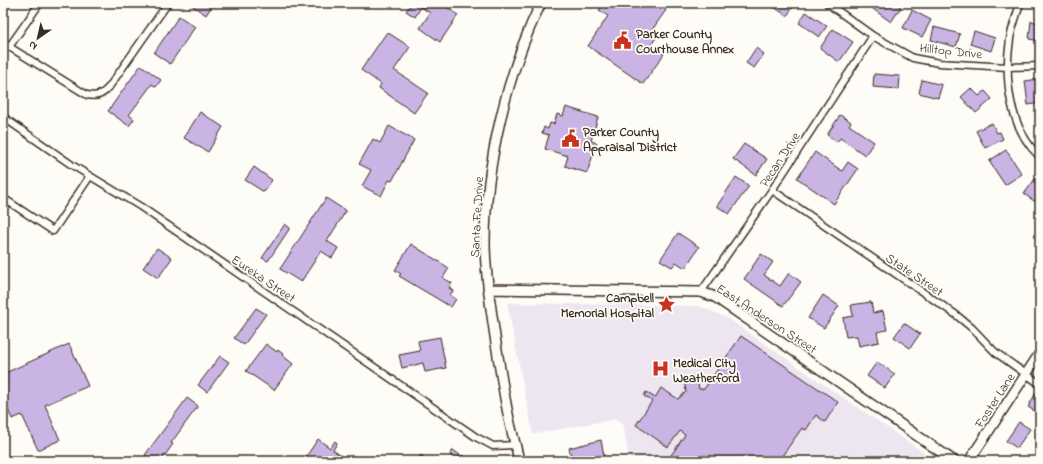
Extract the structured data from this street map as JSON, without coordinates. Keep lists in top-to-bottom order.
{
  "streets": {
    "street": [
      "Hilltop Drive",
      "Pecan Drive",
      "Santa Fe Drive",
      "State Street",
      "Eureka Street",
      "East Anderson Street",
      "Foster Lane"
    ]
  },
  "crossings": [
    ["Hilltop Drive", "Pecan Drive"],
    ["Pecan Drive", "State Street"],
    ["Pecan Drive", "East Anderson Street"],
    ["Santa Fe Drive", "Eureka Street"],
    ["Santa Fe Drive", "East Anderson Street"],
    ["State Street", "Foster Lane"]
  ],
  "places": {
    "public building": ["Parker County Courthouse Annex", "Parker County Appraisal District"],
    "place": ["Campbell Memorial Hospital"],
    "hospital": ["Medical City Weatherford"]
  },
  "north": "bottom left"
}
